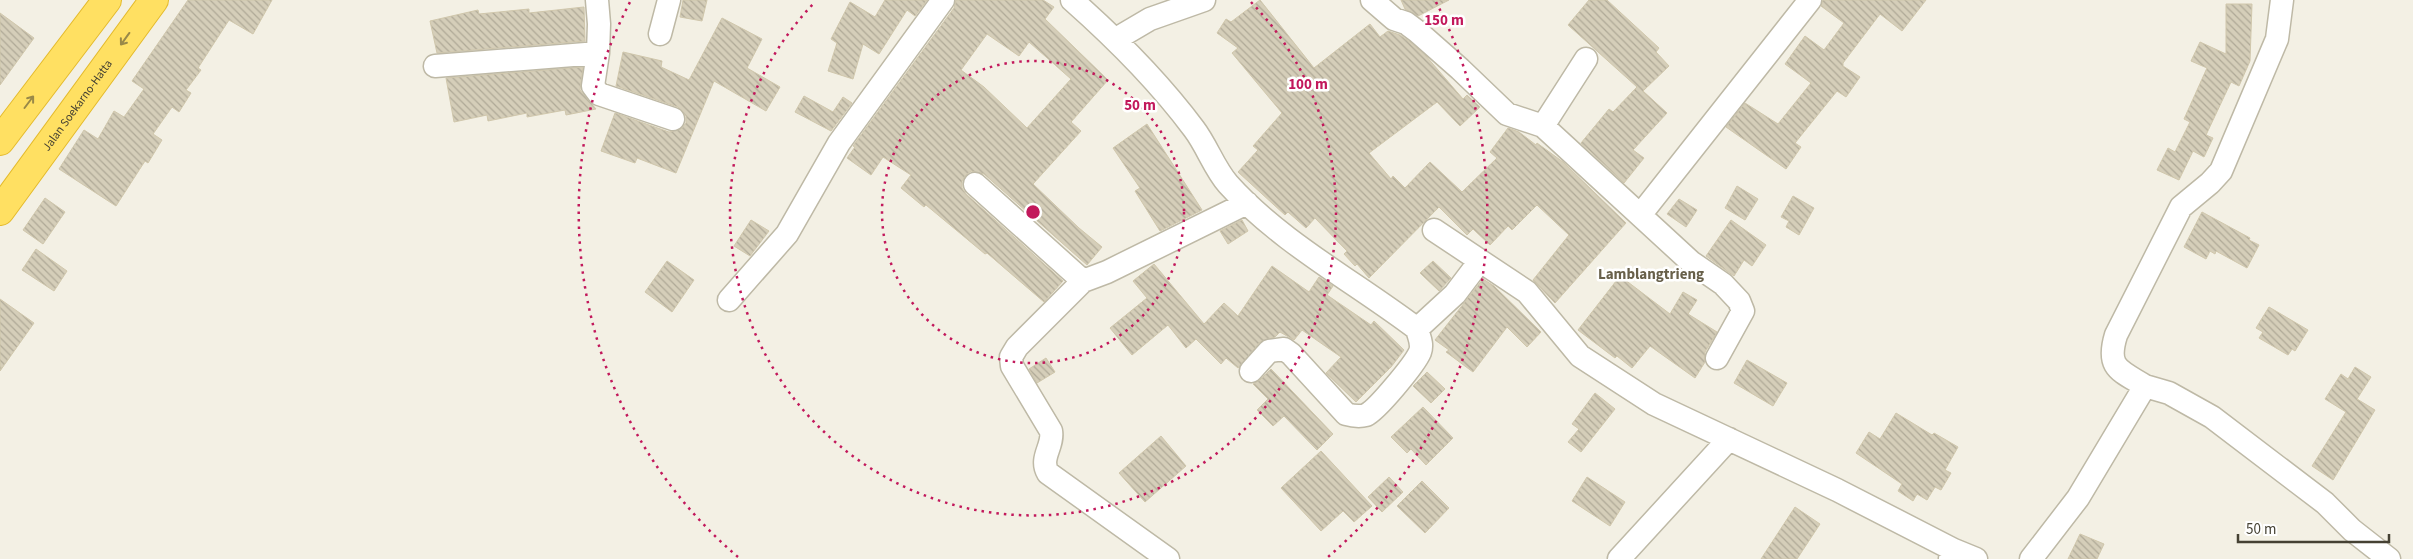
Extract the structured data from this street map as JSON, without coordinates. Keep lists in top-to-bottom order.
{
  "streets": {
    "highway": ["Jalan Soekarno-Hatta"]
  },
  "districts": ["Lamblangtrieng"],
  "scale_bar": "50 m",
  "rings": ["150 m", "100 m", "50 m"]
}
